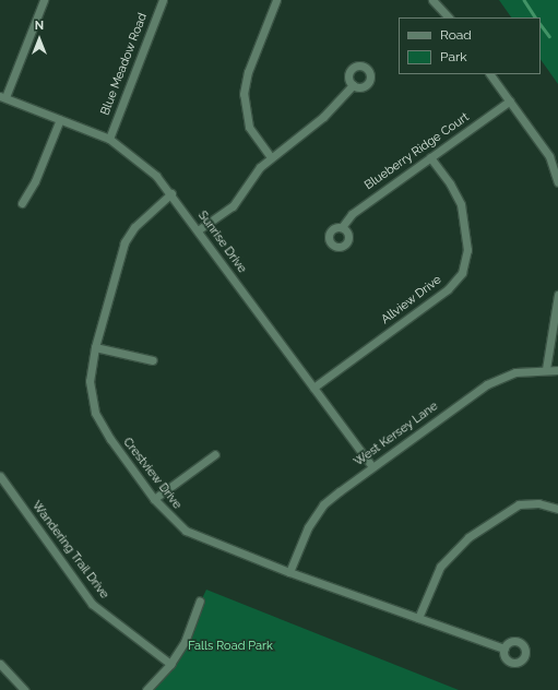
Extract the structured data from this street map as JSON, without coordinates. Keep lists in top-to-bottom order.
{
  "streets": {
    "street": [
      "Blue Meadow Road",
      "Blueberry Ridge Court",
      "Sunrise Drive",
      "Allview Drive",
      "West Kersey Lane",
      "Crestview Drive",
      "Wandering Trail Drive"
    ]
  },
  "crossings": [
    ["Blue Meadow Road", "Sunrise Drive"],
    ["Blueberry Ridge Court", "Allview Drive"],
    ["Sunrise Drive", "Allview Drive"],
    ["Sunrise Drive", "West Kersey Lane"],
    ["Sunrise Drive", "Crestview Drive"],
    ["West Kersey Lane", "Crestview Drive"]
  ],
  "parks": ["Falls Road Park"],
  "legend": ["Road", "Park"],
  "north": "top"
}
